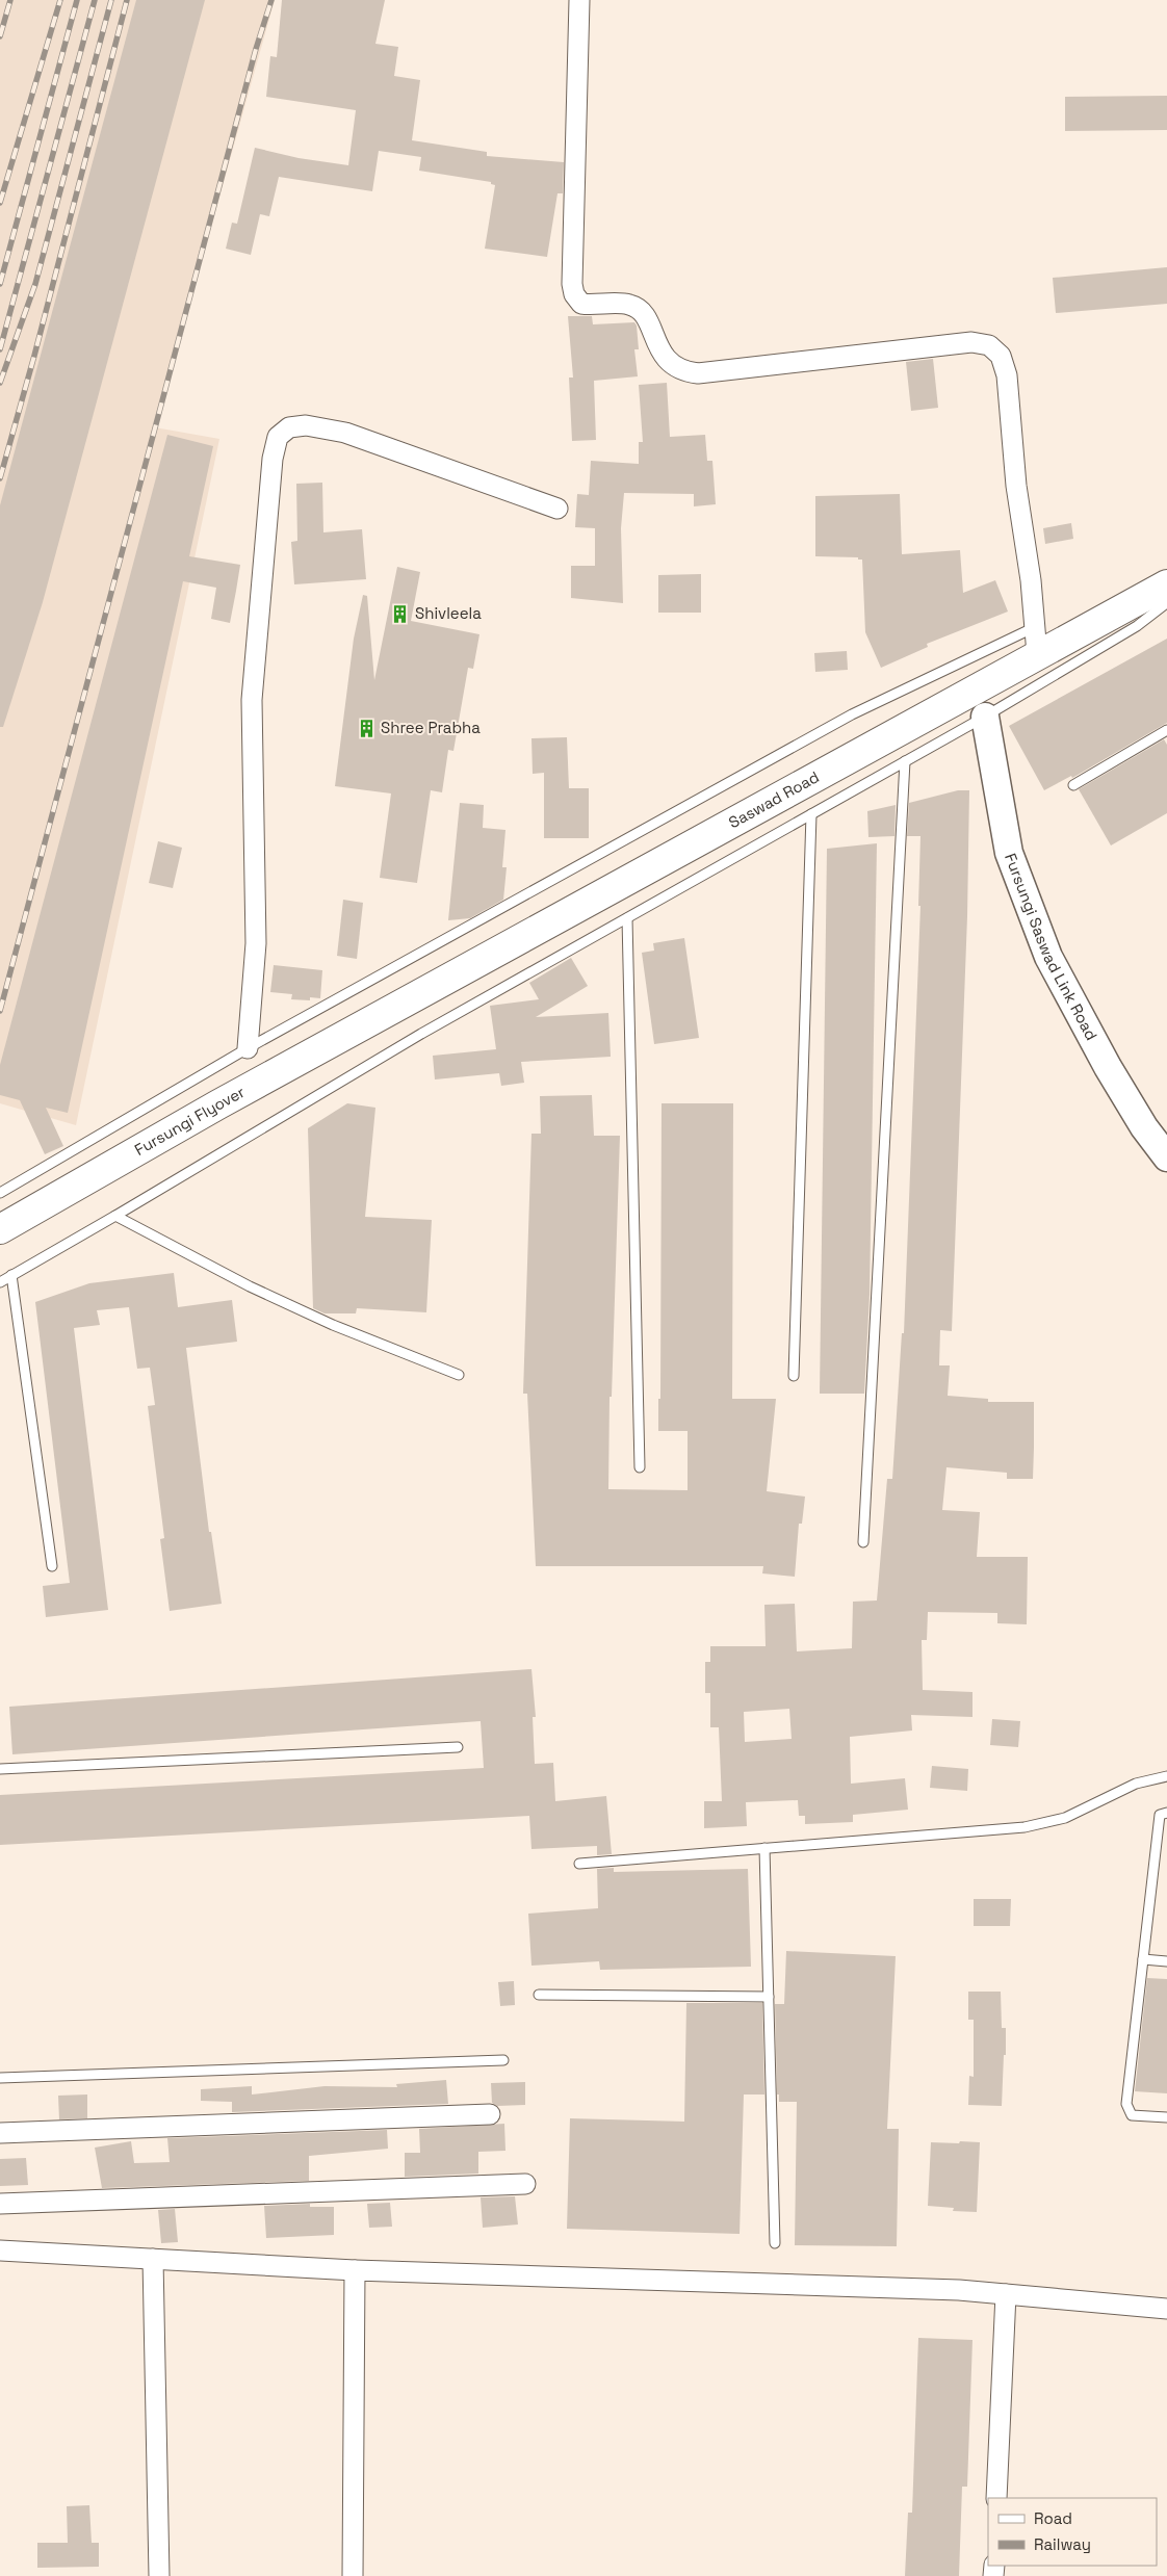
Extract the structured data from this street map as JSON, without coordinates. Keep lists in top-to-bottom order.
{
  "streets": {
    "highway": ["Saswad Road", "Fursungi Flyover"],
    "street": ["Fursungi Saswad Link Road"]
  },
  "crossings": [
    ["Saswad Road", "Fursungi Flyover"]
  ],
  "places": {
    "building": ["Shivleela", "Shree Prabha"]
  },
  "legend": ["Road", "Railway"]
}
